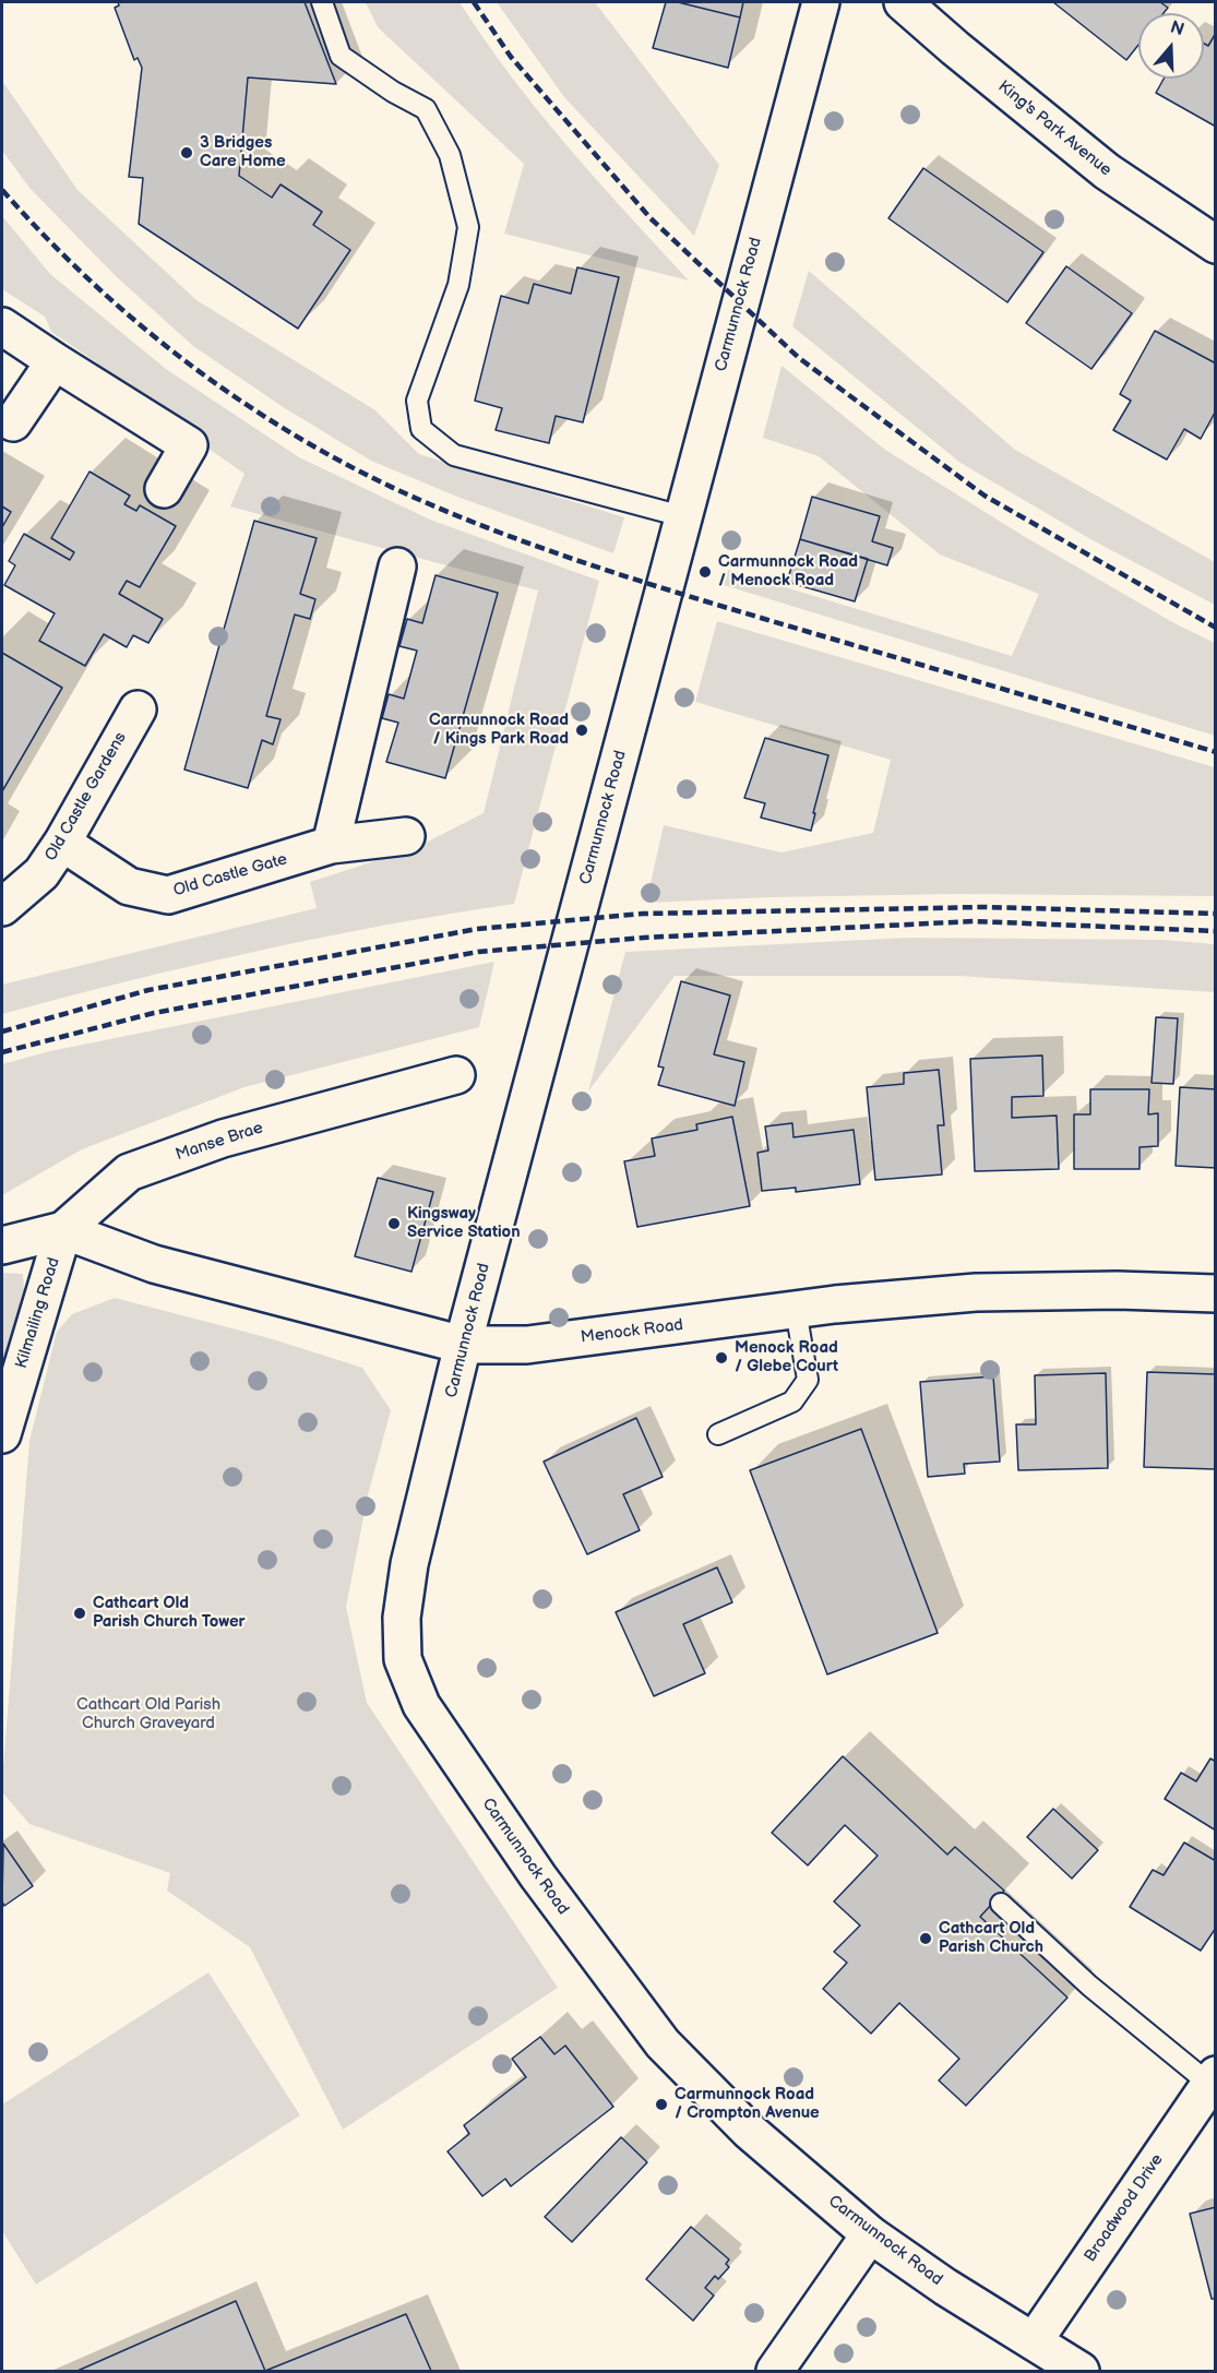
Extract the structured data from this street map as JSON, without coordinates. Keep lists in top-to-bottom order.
{
  "streets": {
    "street": [
      "King's Park Avenue",
      "Carmunnock Road",
      "Old Castle Gardens",
      "Old Castle Gate",
      "Manse Brae",
      "Kilmailing Road",
      "Menock Road",
      "Broadwood Drive"
    ]
  },
  "crossings": [
    ["Carmunnock Road", "Menock Road"],
    ["Carmunnock Road", "Broadwood Drive"],
    ["Old Castle Gardens", "Old Castle Gate"],
    ["Manse Brae", "Kilmailing Road"],
    ["Manse Brae", "Menock Road"],
    ["Kilmailing Road", "Menock Road"]
  ],
  "parks": ["Cathcart Old Parish Church Graveyard"],
  "places": [
    "3 Bridges Care Home",
    "Carmunnock Road / Menock Road",
    "Carmunnock Road / Kings Park Road",
    "Kingsway Service Station",
    "Menock Road / Glebe Court",
    "Cathcart Old Parish Church Tower",
    "Cathcart Old Parish Church",
    "Carmunnock Road / Crompton Avenue"
  ],
  "north": "top"
}
